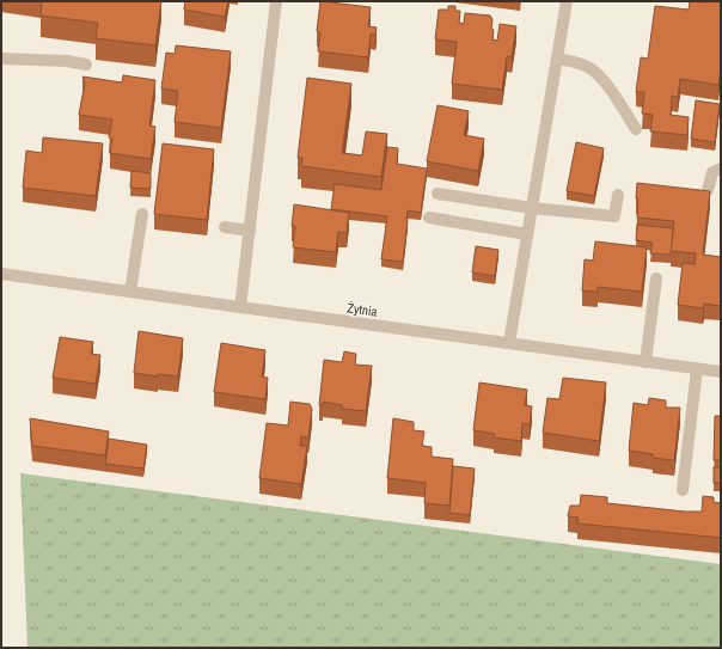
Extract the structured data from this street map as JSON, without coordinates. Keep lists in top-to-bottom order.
{
  "streets": {
    "street": ["Żytnia"]
  }
}
